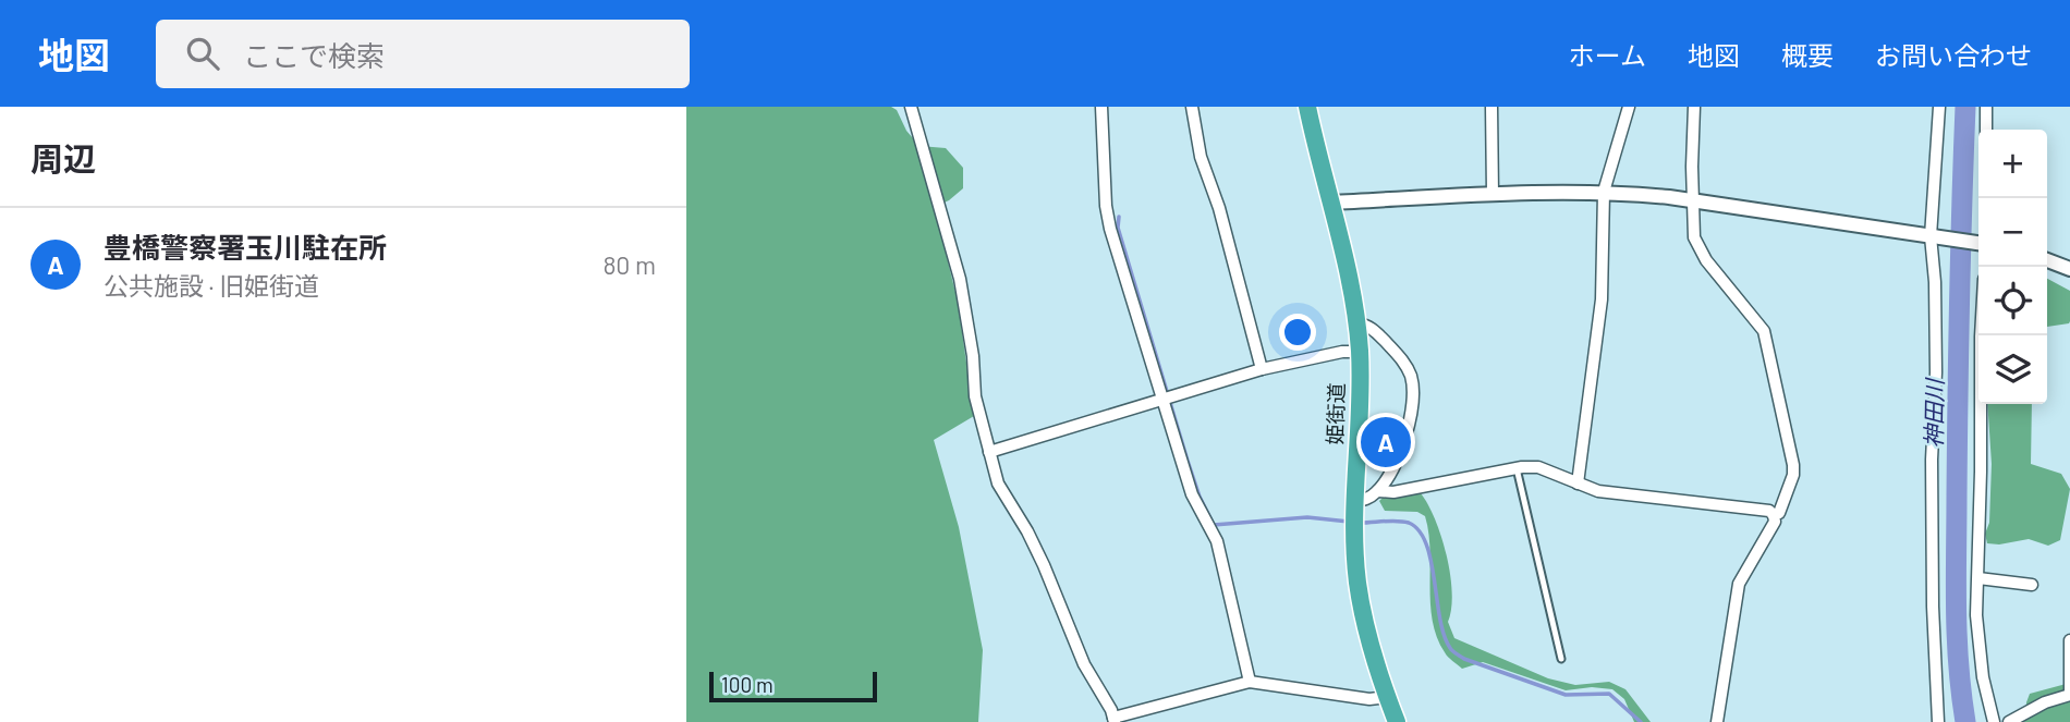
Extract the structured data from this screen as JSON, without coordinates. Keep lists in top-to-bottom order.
{
  "streets": {
    "highway": ["姫街道"]
  },
  "water": ["神田川"],
  "scale_bar": "100 m",
  "page": {
    "header": "地図",
    "search": "ここで検索",
    "nav": [
      "ホーム",
      "地図",
      "概要",
      "お問い合わせ"
    ],
    "heading": "周辺",
    "map_buttons": ["+", "−"],
    "list": [
      {
        "mark": "A",
        "name": "豊橋警察署玉川駐在所",
        "note": "公共施設 · 旧姫街道",
        "value": "80 m"
      }
    ],
    "pins": "A",
    "scale": "100 m"
  }
}
